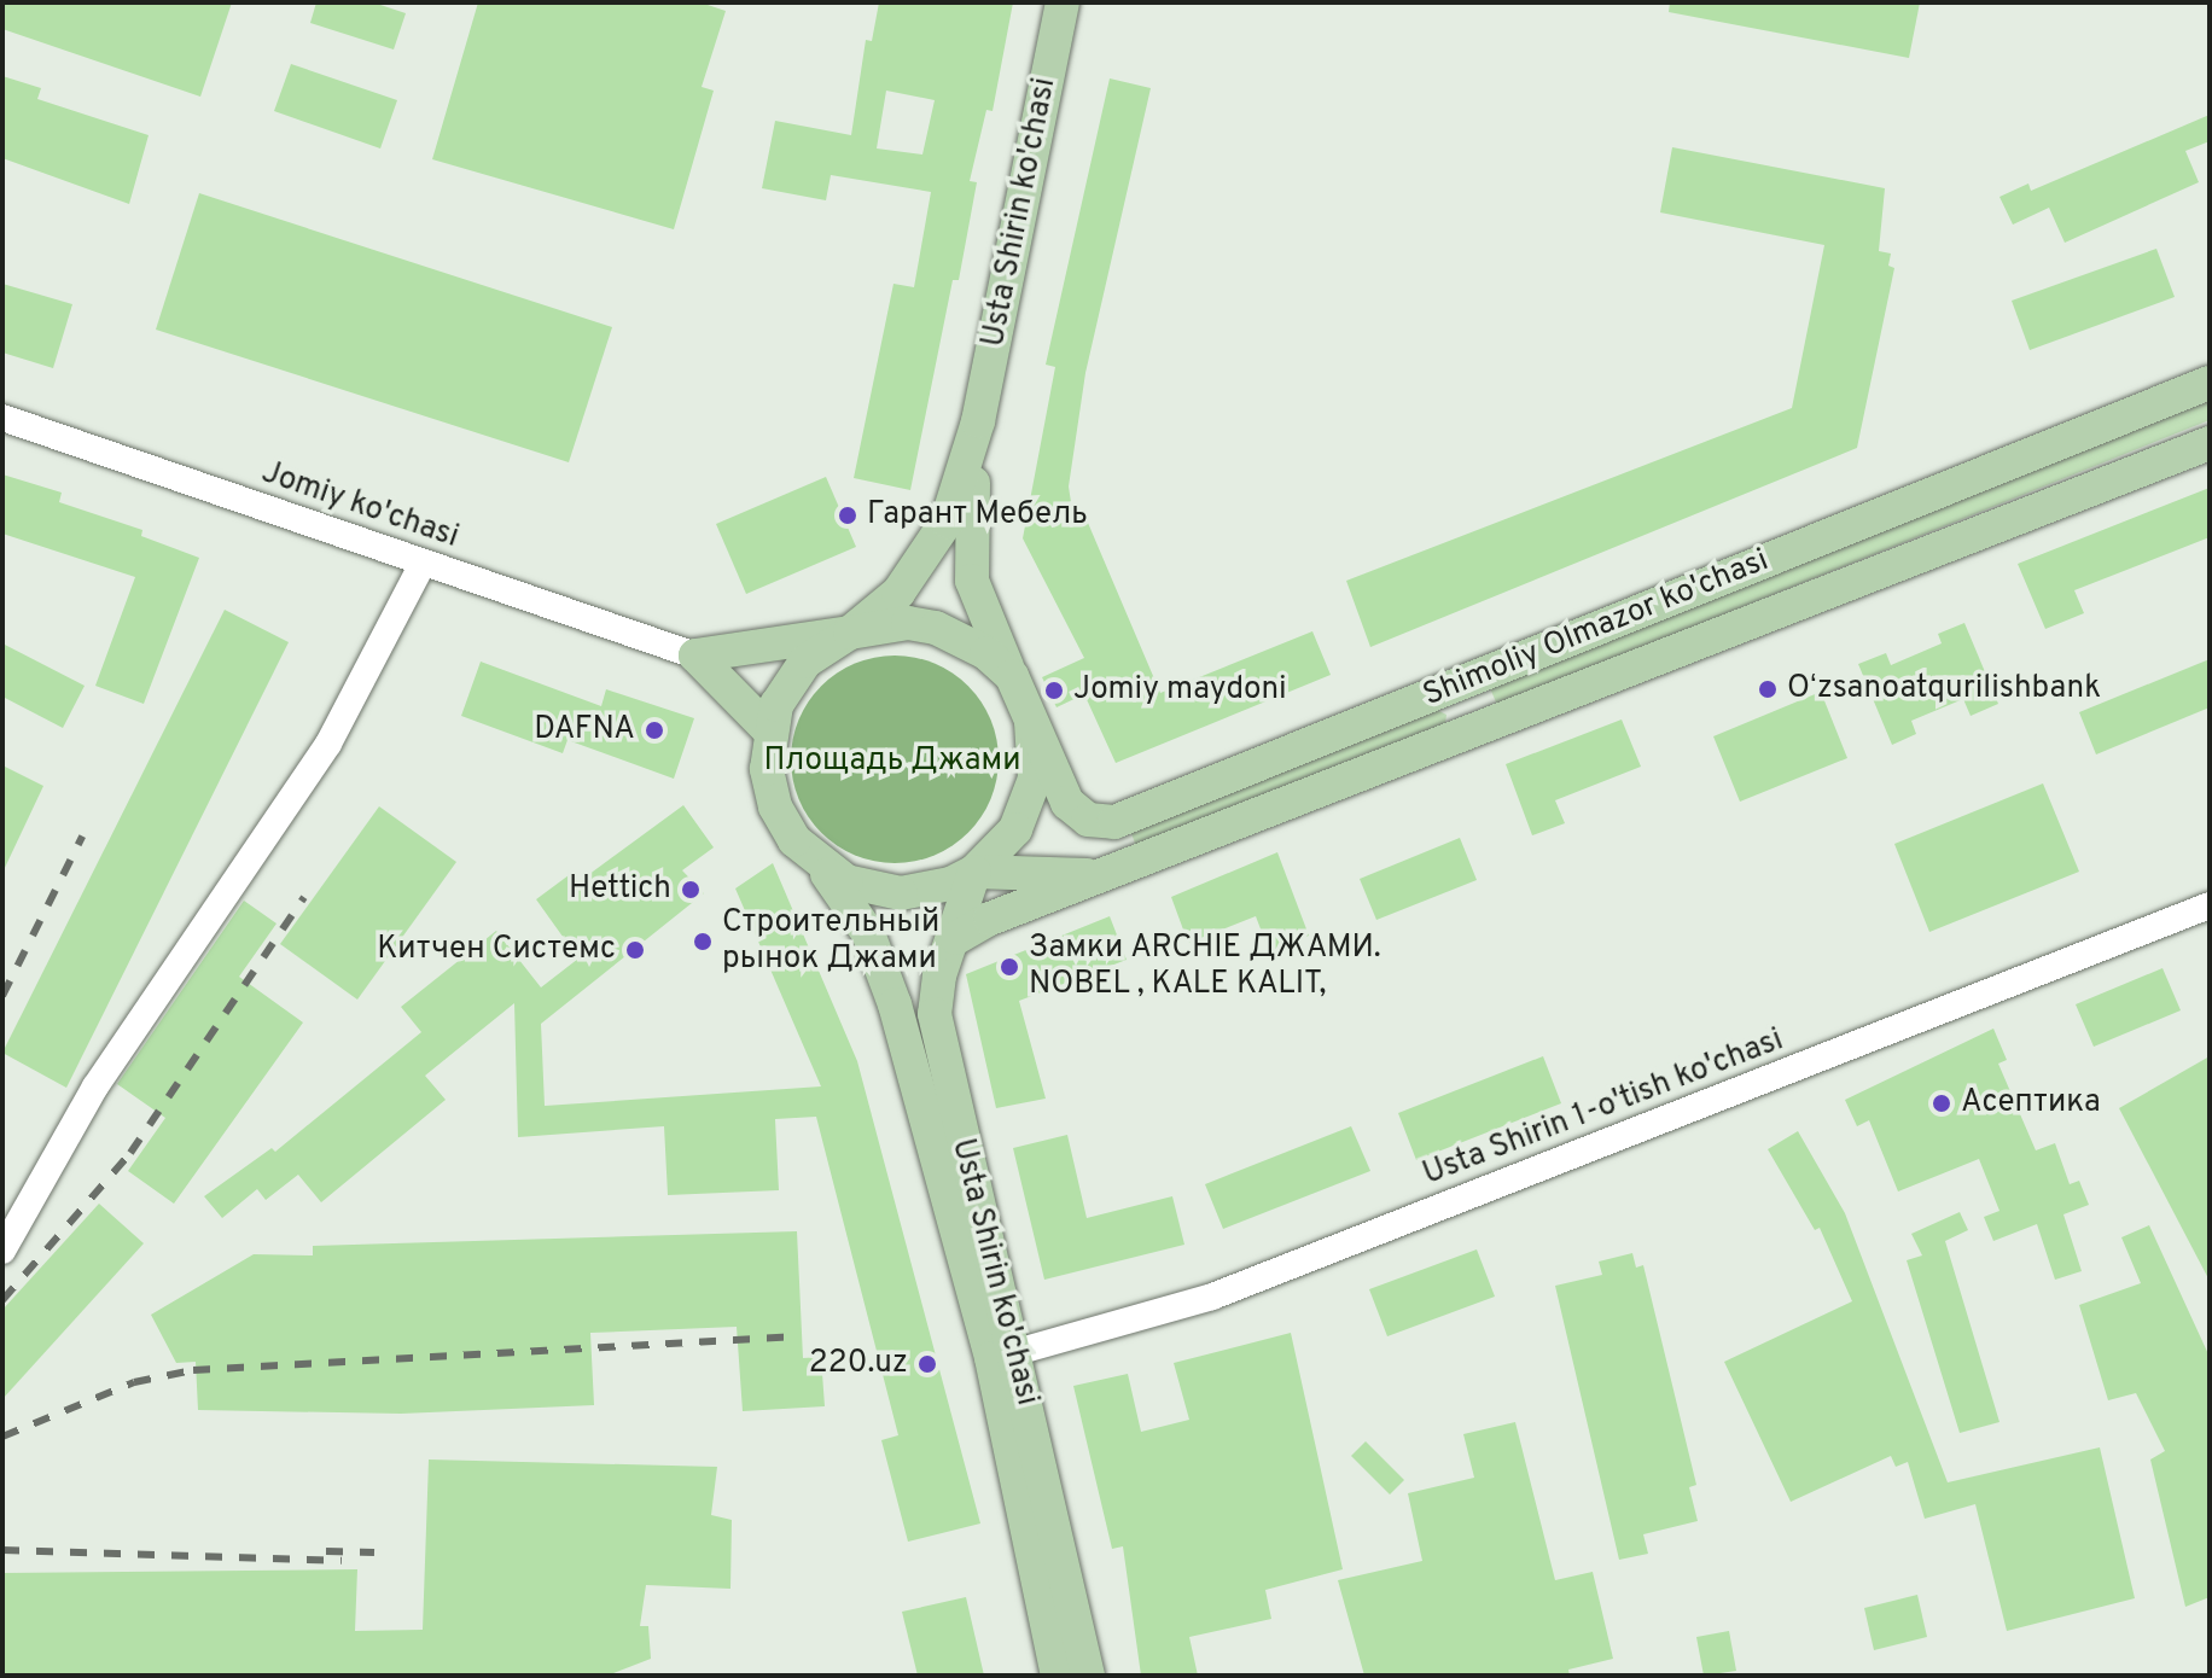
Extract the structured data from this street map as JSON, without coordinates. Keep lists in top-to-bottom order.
{
  "streets": {
    "main road": ["Usta Shirin ko'chasi", "Shimoliy Olmazor ko'chasi"],
    "street": ["Jomiy ko'chasi", "Usta Shirin 1-o'tish ko'chasi"]
  },
  "crossings": [
    ["Usta Shirin ko'chasi", "Shimoliy Olmazor ko'chasi"],
    ["Usta Shirin ko'chasi", "Usta Shirin 1-o'tish ko'chasi"]
  ],
  "parks": ["Площадь Джами"],
  "places": [
    "Гарант Мебель",
    "Oʻzsanoatqurilishbank",
    "Jomiy maydoni",
    "DAFNA",
    "Hettich",
    "Строительный рынок Джами",
    "Китчен Системс",
    "Замки ARCHIE ДЖАМИ. NOBEL , KALE KALIT,",
    "Асептика",
    "220.uz"
  ]
}
